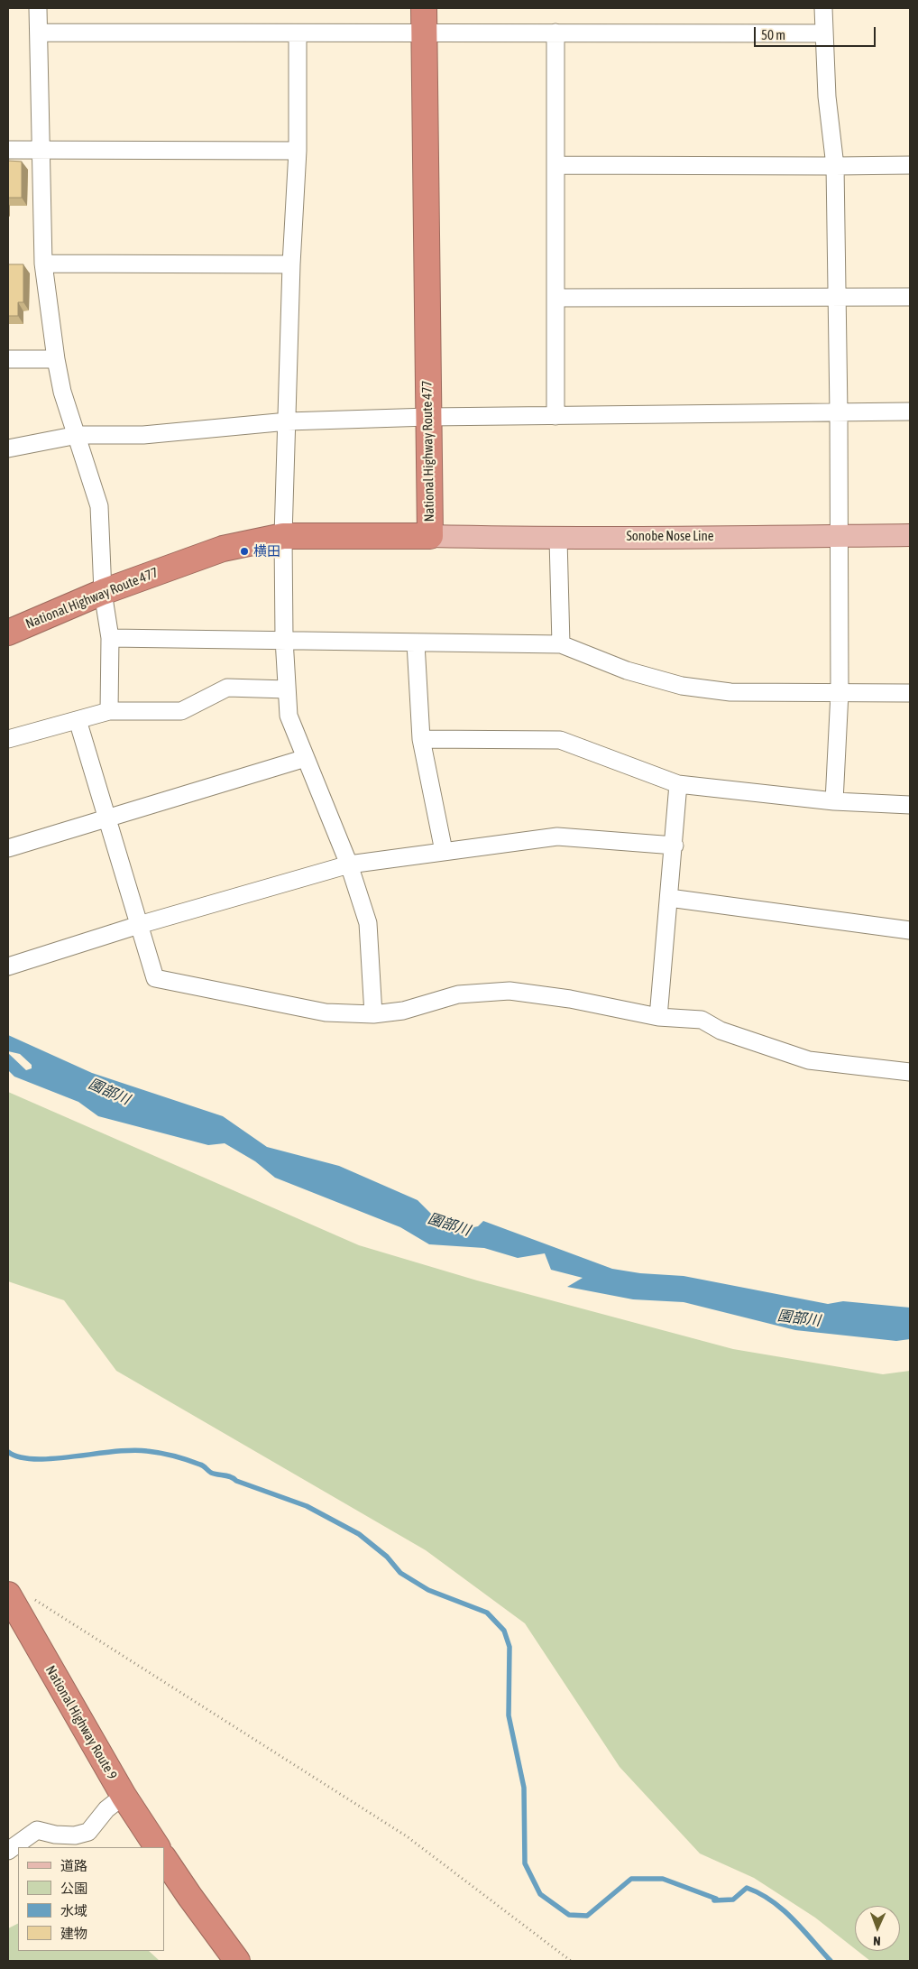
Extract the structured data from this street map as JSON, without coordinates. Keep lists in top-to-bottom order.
{
  "streets": {
    "highway": ["National Highway Route 477", "National Highway Route 9"],
    "main road": ["Sonobe Nose Line"]
  },
  "crossings": [
    ["National Highway Route 477", "Sonobe Nose Line"]
  ],
  "water": ["園部川"],
  "places": ["横田"],
  "legend": [
    "道路",
    "公園",
    "水域",
    "建物"
  ],
  "scale_bar": "50 m",
  "north": "bottom"
}
